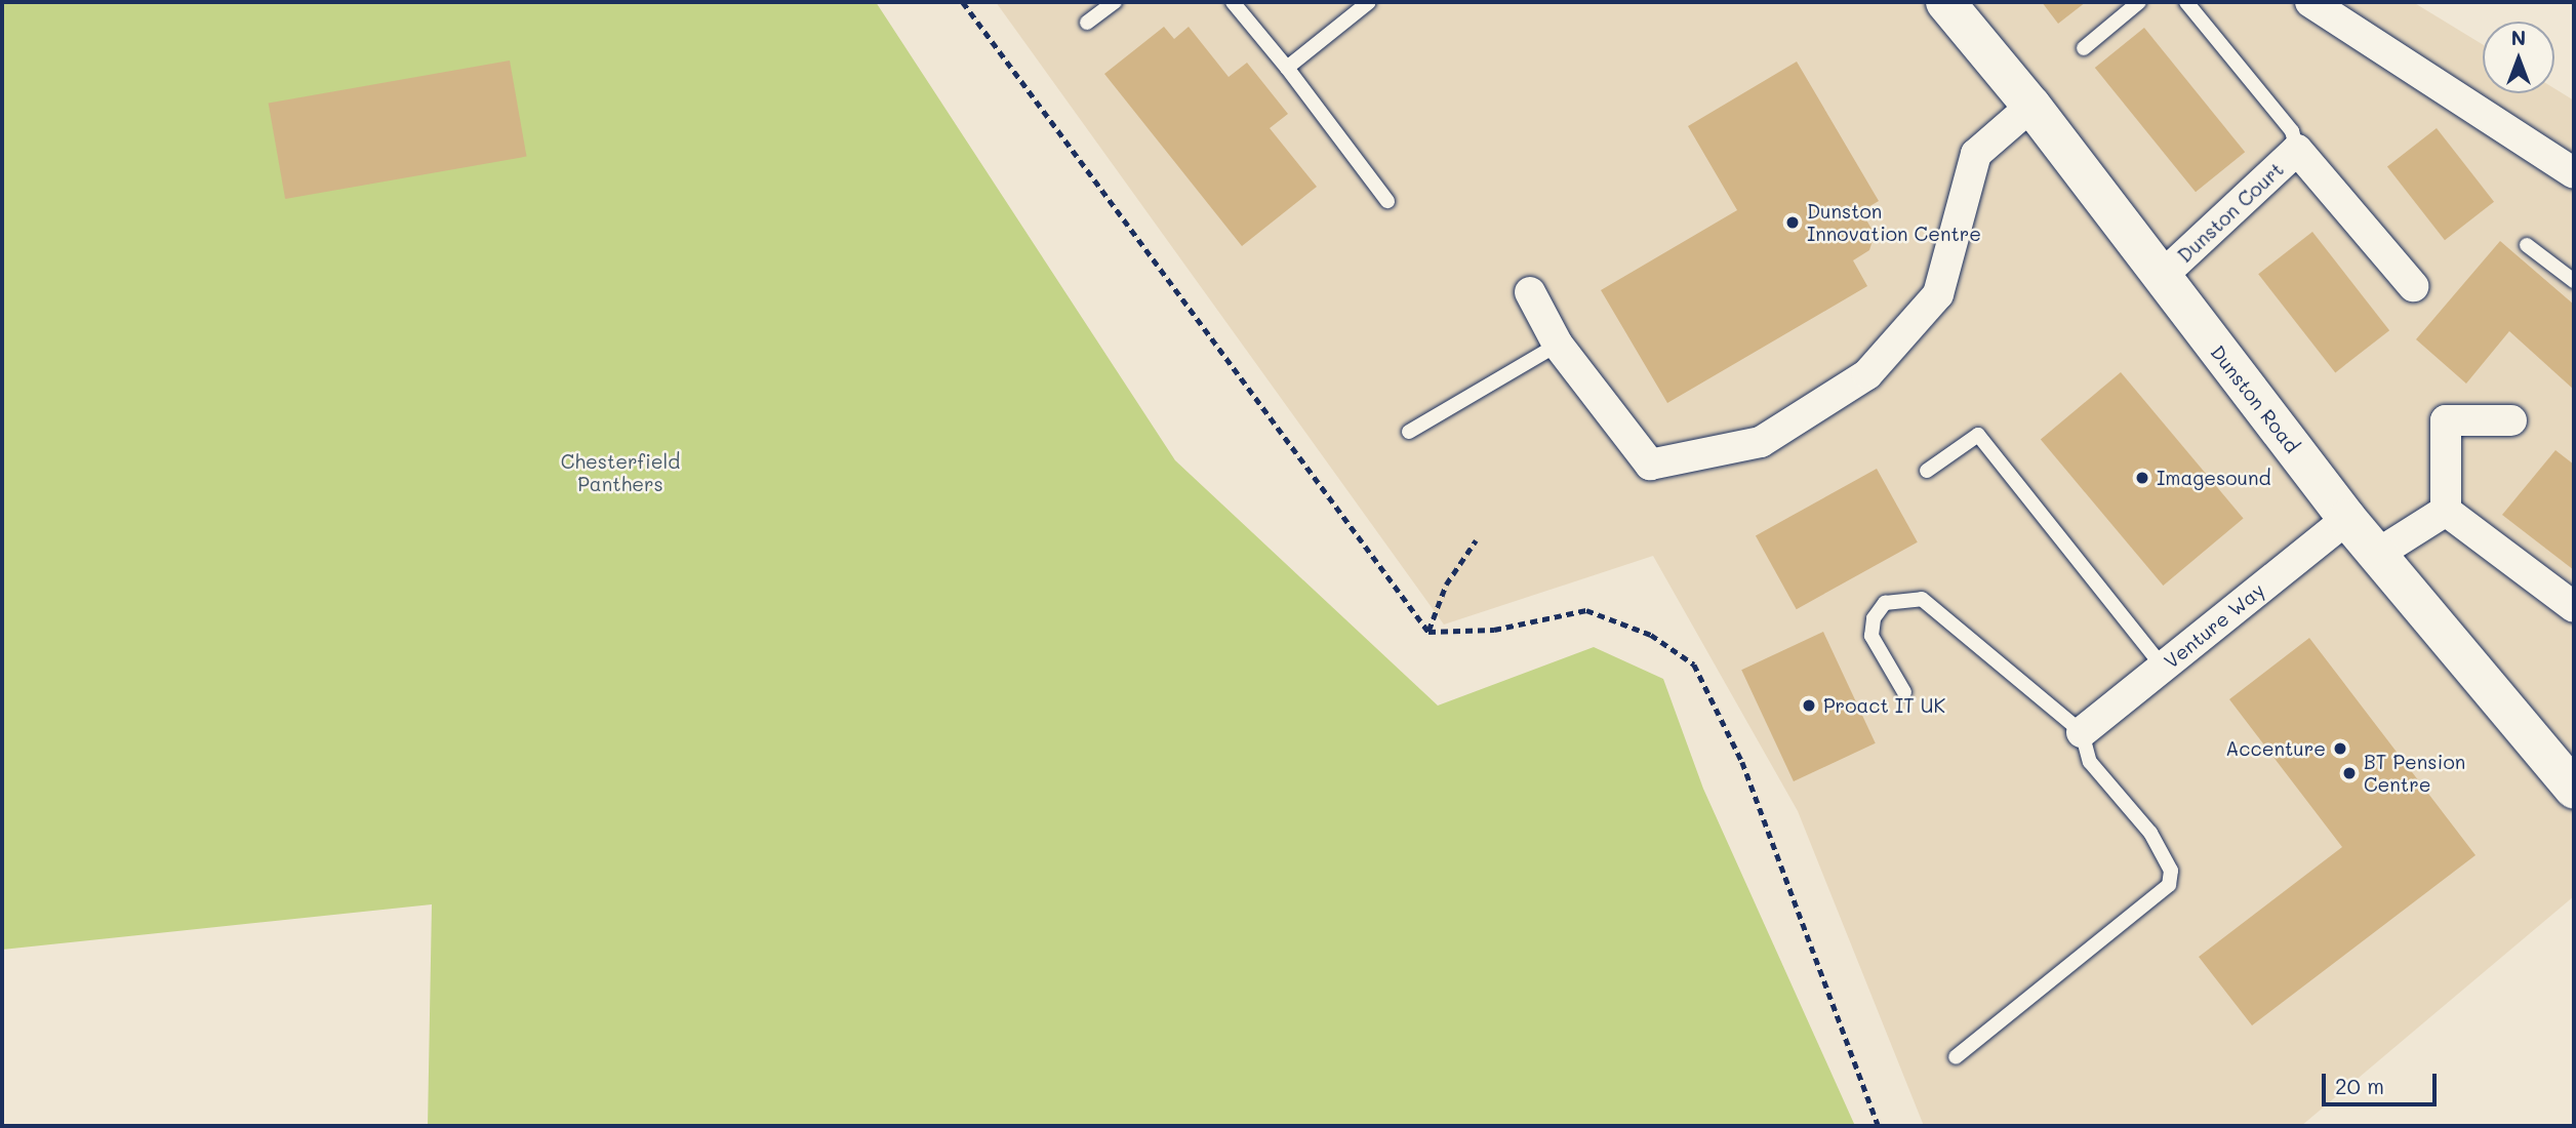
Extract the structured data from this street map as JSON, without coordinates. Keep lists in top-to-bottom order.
{
  "streets": {
    "main road": ["Dunston Road"],
    "street": ["Dunston Court", "Venture Way"]
  },
  "crossings": [
    ["Dunston Court", "Dunston Road"],
    ["Dunston Road", "Venture Way"]
  ],
  "parks": ["Chesterfield Panthers"],
  "places": [
    "Dunston Innovation Centre",
    "Imagesound",
    "Proact IT UK",
    "Accenture",
    "BT Pension Centre"
  ],
  "scale_bar": "20 m",
  "north": "top"
}
